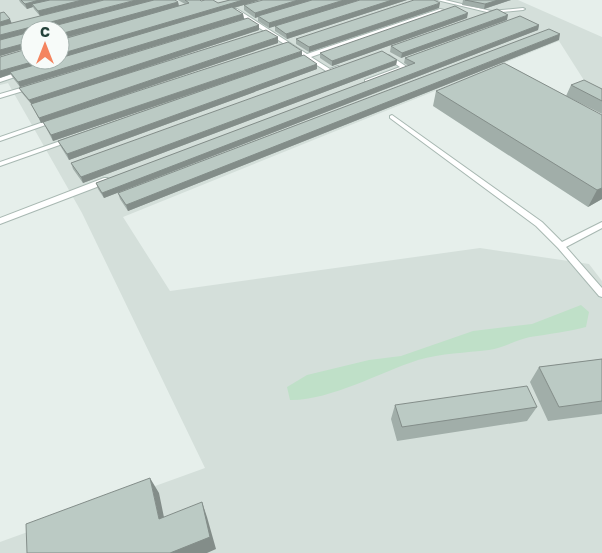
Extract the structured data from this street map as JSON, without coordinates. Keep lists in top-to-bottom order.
{
  "north": "top"
}
